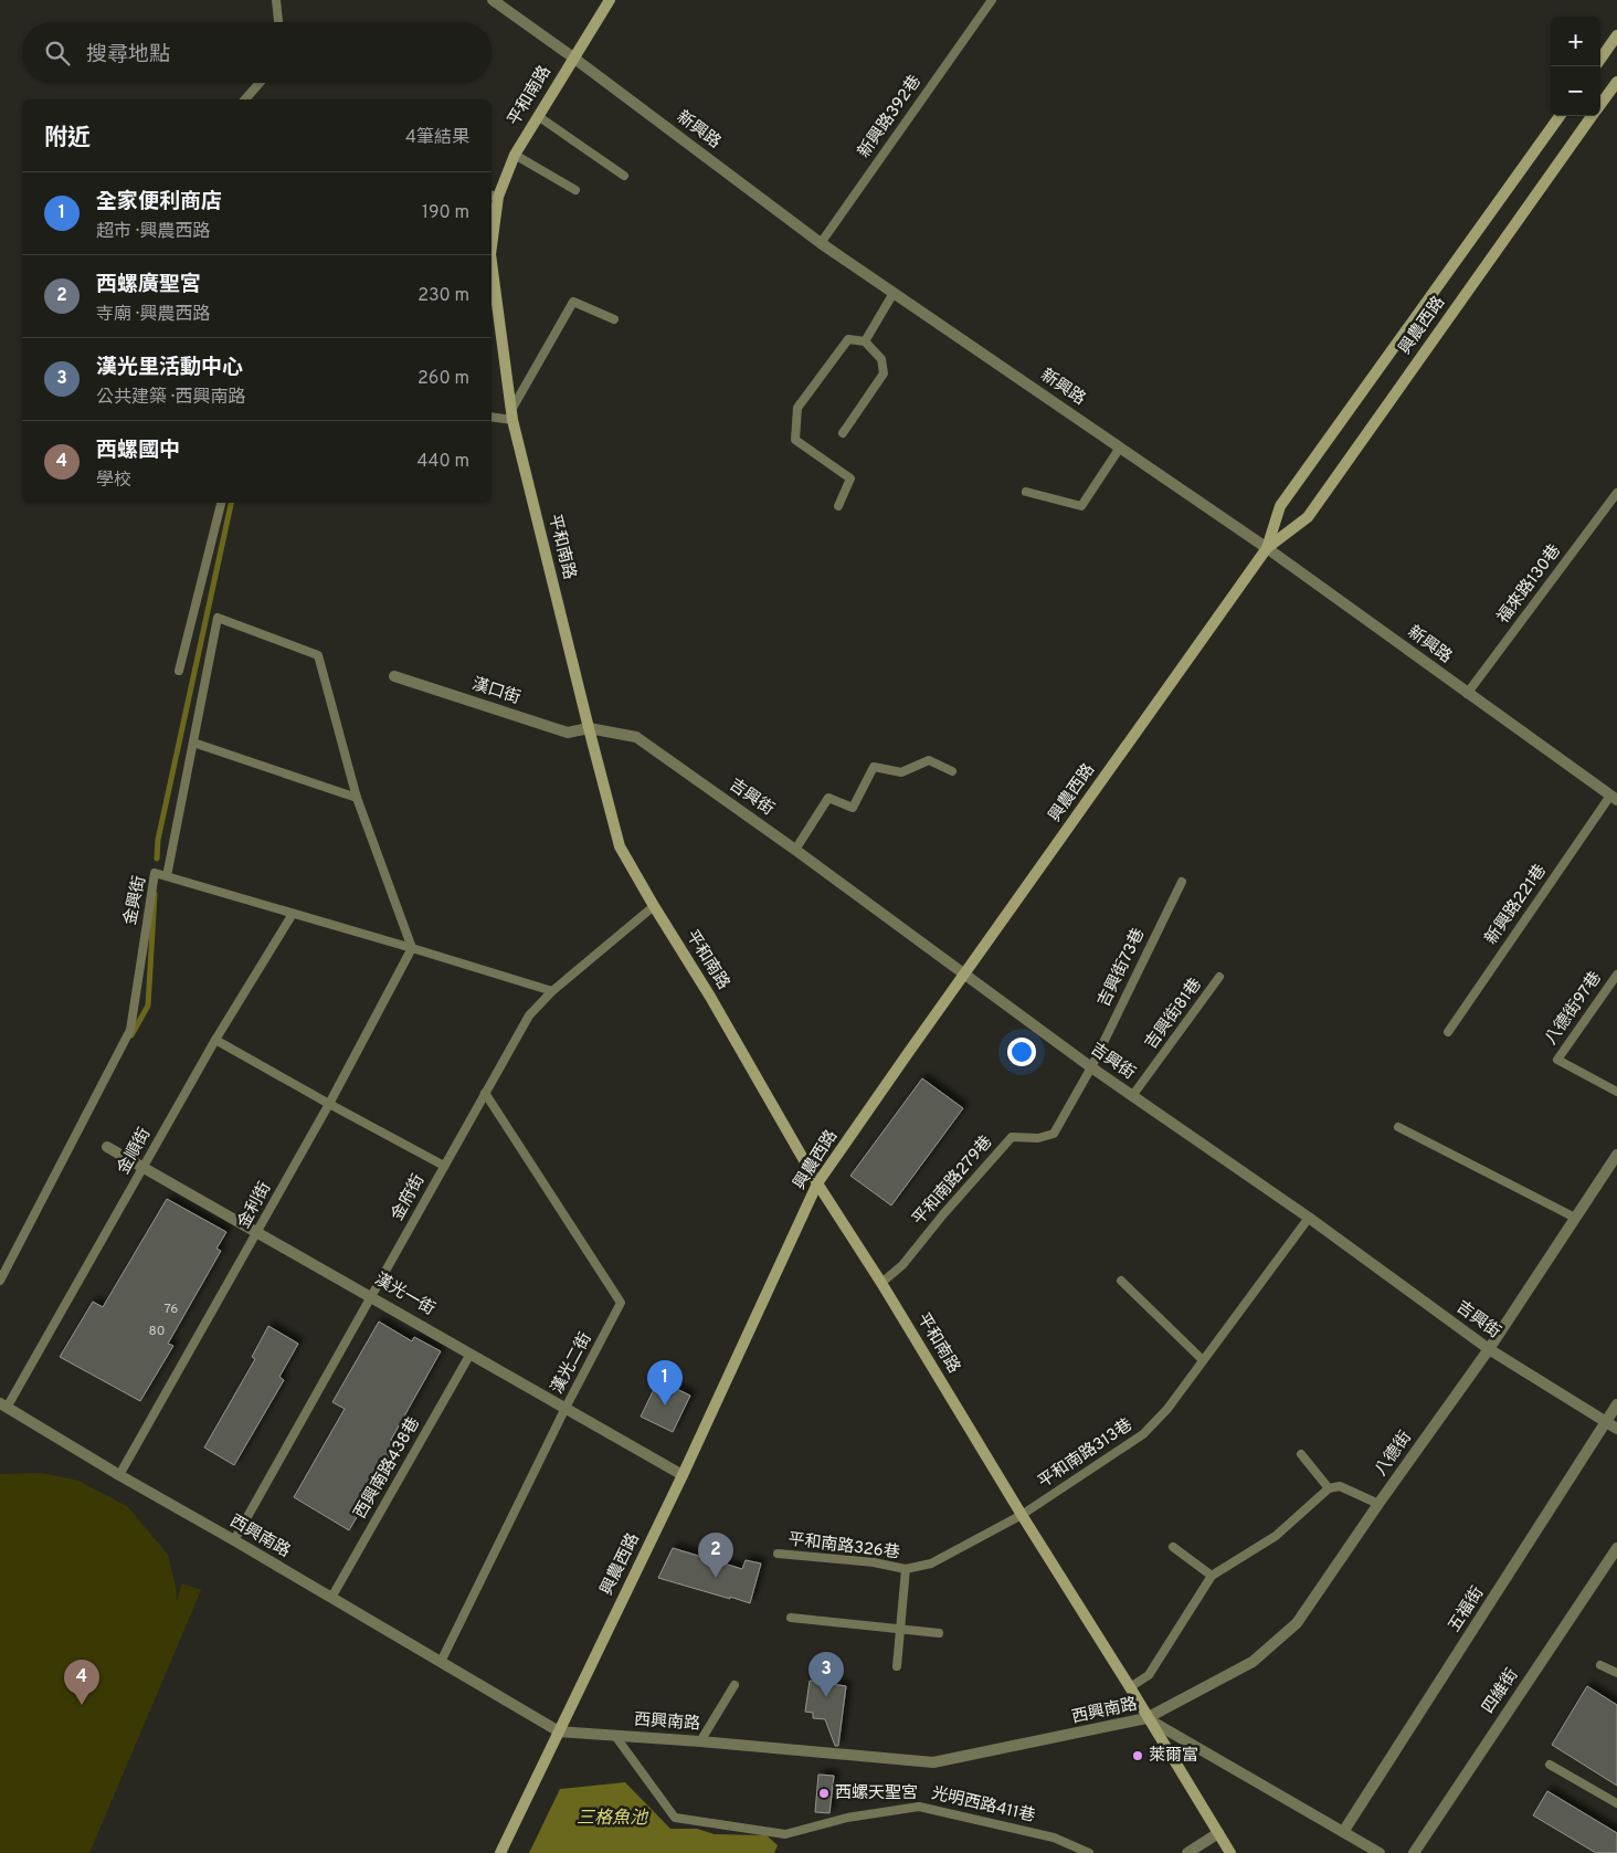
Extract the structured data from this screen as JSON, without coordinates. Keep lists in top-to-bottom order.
{
  "streets": {
    "main road": ["平和南路", "興農西路"],
    "street": [
      "新興路",
      "漢口街",
      "吉興街",
      "漢光一街",
      "八德街",
      "西興南路",
      "五福街",
      "四維街"
    ],
    "lane": [
      "新興路392巷",
      "福來路130巷",
      "金興街",
      "新興路221巷",
      "吉興街73巷",
      "八德街97巷",
      "吉興街81巷",
      "金順街",
      "平和南路279巷",
      "金府街",
      "金利街",
      "漢光二街",
      "平和南路313巷",
      "西興南路438巷",
      "平和南路326巷",
      "光明西路411巷"
    ]
  },
  "crossings": [
    ["平和南路", "新興路"],
    ["平和南路", "興農西路"],
    ["平和南路", "漢口街"],
    ["平和南路", "吉興街"],
    ["平和南路", "平和南路279巷"],
    ["平和南路", "金府街"],
    ["平和南路", "平和南路313巷"],
    ["平和南路", "八德街"],
    ["平和南路", "西興南路"],
    ["平和南路", "平和南路326巷"],
    ["新興路392巷", "新興路"],
    ["新興路", "興農西路"],
    ["新興路", "福來路130巷"],
    ["新興路", "新興路221巷"],
    ["興農西路", "吉興街"],
    ["興農西路", "漢光一街"],
    ["興農西路", "西興南路"],
    ["漢口街", "吉興街"],
    ["吉興街", "吉興街73巷"],
    ["吉興街", "吉興街81巷"],
    ["吉興街", "平和南路279巷"],
    ["吉興街", "平和南路313巷"],
    ["吉興街", "八德街"],
    ["吉興街", "五福街"],
    ["金興街", "金順街"],
    ["金興街", "金府街"],
    ["金興街", "金利街"],
    ["吉興街73巷", "平和南路279巷"],
    ["金順街", "漢光一街"],
    ["金順街", "西興南路"],
    ["金府街", "漢光一街"],
    ["金府街", "漢光二街"],
    ["金府街", "西興南路"],
    ["金利街", "漢光一街"],
    ["金利街", "西興南路"],
    ["漢光一街", "漢光二街"],
    ["漢光一街", "西興南路438巷"],
    ["漢光二街", "西興南路"],
    ["平和南路313巷", "平和南路326巷"],
    ["八德街", "西興南路"],
    ["西興南路438巷", "西興南路"],
    ["西興南路", "五福街"],
    ["西興南路", "光明西路411巷"]
  ],
  "water": ["三格魚池"],
  "places": ["萊爾富", "西螺天聖宮"],
  "house_numbers": ["76", "80"],
  "page": {
    "map_buttons": ["+", "−"],
    "search": "搜尋地點",
    "heading": ["附近", "4筆結果"],
    "list": [
      {
        "mark": "1",
        "name": "全家便利商店",
        "note": "超市 · 興農西路",
        "value": "190 m"
      },
      {
        "mark": "2",
        "name": "西螺廣聖宮",
        "note": "寺廟 · 興農西路",
        "value": "230 m"
      },
      {
        "mark": "3",
        "name": "漢光里活動中心",
        "note": "公共建築 · 西興南路",
        "value": "260 m"
      },
      {
        "mark": "4",
        "name": "西螺國中",
        "note": "學校",
        "value": "440 m"
      }
    ],
    "pins": [
      "1",
      "2",
      "3",
      "4"
    ]
  }
}
